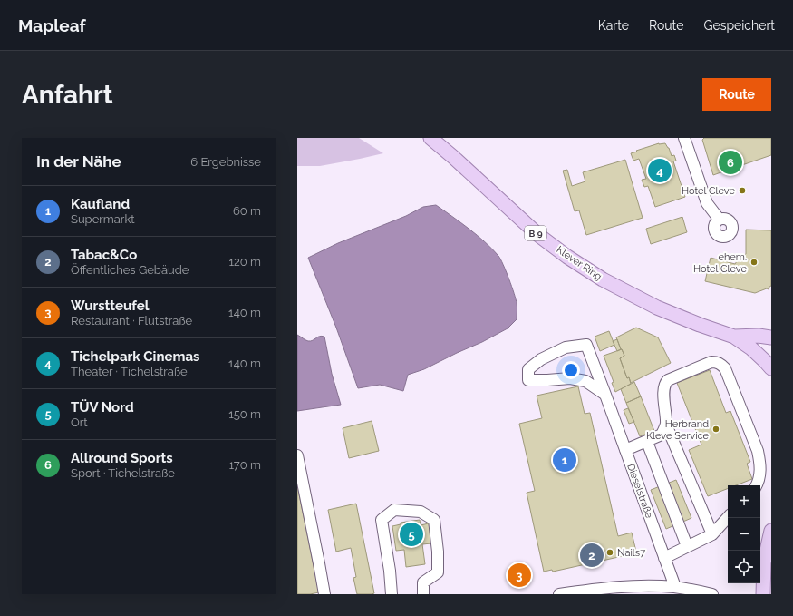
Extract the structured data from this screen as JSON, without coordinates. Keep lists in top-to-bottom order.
{
  "streets": {
    "main road": ["B 9", "Klever Ring"],
    "street": ["Dieselstraße"]
  },
  "places": [
    "Hotel Cleve",
    "ehem. Hotel Cleve",
    "Herbrand Kleve Service",
    "Nails7"
  ],
  "page": {
    "header": "Mapleaf",
    "nav": ["Karte", "Route", "Gespeichert"],
    "buttons": "Route",
    "title": "Anfahrt",
    "heading": ["In der Nähe", "6 Ergebnisse"],
    "pins": [
      "6",
      "4",
      "1",
      "5",
      "2",
      "3"
    ],
    "list": [
      {
        "mark": "1",
        "name": "Kaufland",
        "note": "Supermarkt",
        "value": "60 m"
      },
      {
        "mark": "2",
        "name": "Tabac&Co",
        "note": "Öffentliches Gebäude",
        "value": "120 m"
      },
      {
        "mark": "3",
        "name": "Wurstteufel",
        "note": "Restaurant · Flutstraße",
        "value": "140 m"
      },
      {
        "mark": "4",
        "name": "Tichelpark Cinemas",
        "note": "Theater · Tichelstraße",
        "value": "140 m"
      },
      {
        "mark": "5",
        "name": "TÜV Nord",
        "note": "Ort",
        "value": "150 m"
      },
      {
        "mark": "6",
        "name": "Allround Sports",
        "note": "Sport · Tichelstraße",
        "value": "170 m"
      }
    ],
    "map_buttons": ["+", "−"]
  }
}
